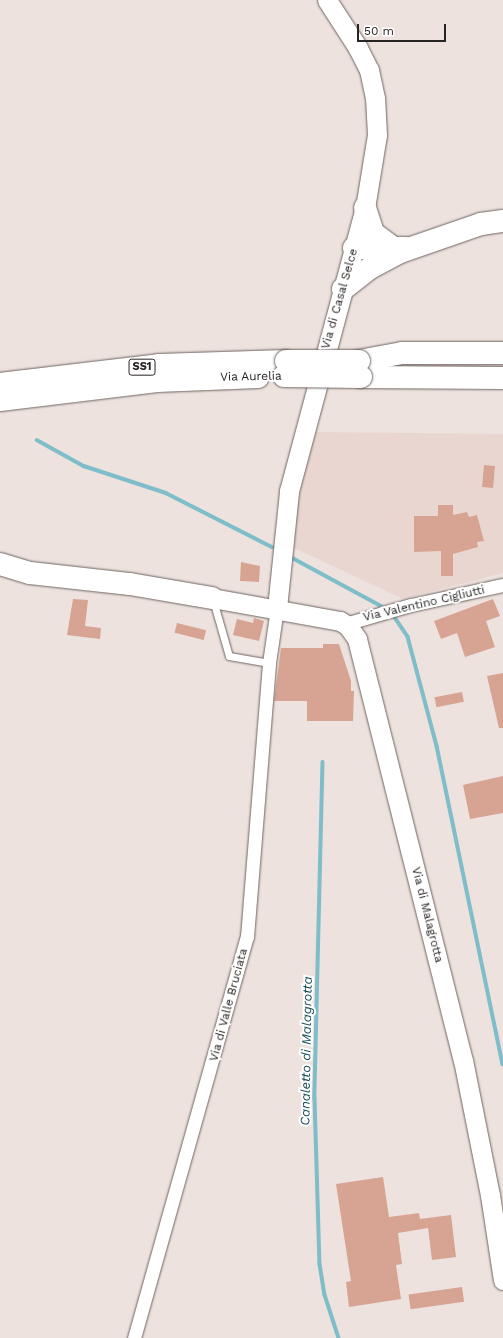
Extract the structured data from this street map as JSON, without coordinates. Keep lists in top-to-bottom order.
{
  "streets": {
    "highway": ["SS1", "Via Aurelia"],
    "main road": ["Via di Casal Selce", "Via di Malagrotta"],
    "street": ["Via Valentino Cigliutti", "Via di Valle Bruciata"]
  },
  "crossings": [
    ["Via di Casal Selce", "Via di Valle Bruciata"],
    ["Via Valentino Cigliutti", "Via di Malagrotta"]
  ],
  "water": ["Canaletto di Malagrotta"],
  "scale_bar": "50 m"
}
